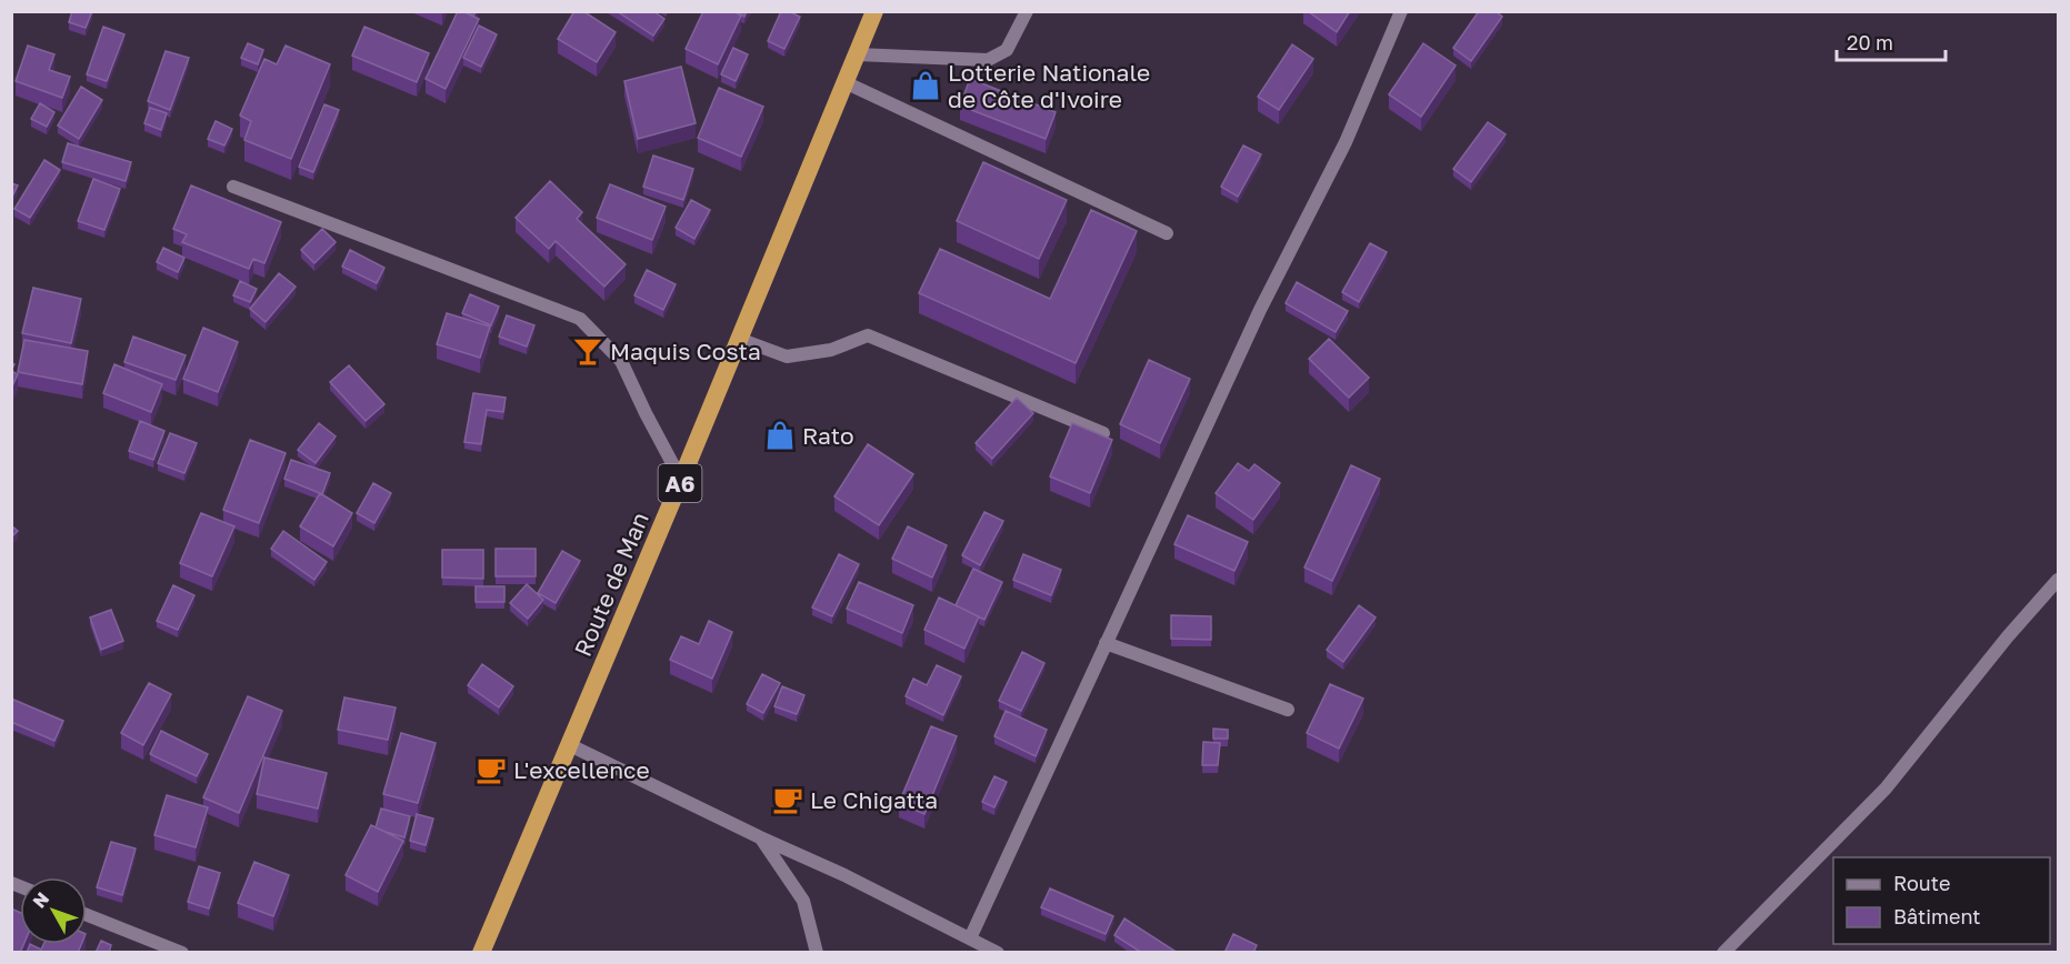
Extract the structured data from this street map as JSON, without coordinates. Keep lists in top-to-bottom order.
{
  "streets": {
    "highway": ["A6", "Route de Man"]
  },
  "places": {
    "shop": ["Lotterie Nationale de Côte d'Ivoire", "Rato"],
    "bar": ["Maquis Costa"],
    "cafe": ["L'excellence", "Le Chigatta"]
  },
  "legend": ["Route", "Bâtiment"],
  "scale_bar": "20 m",
  "north": "top left"
}
